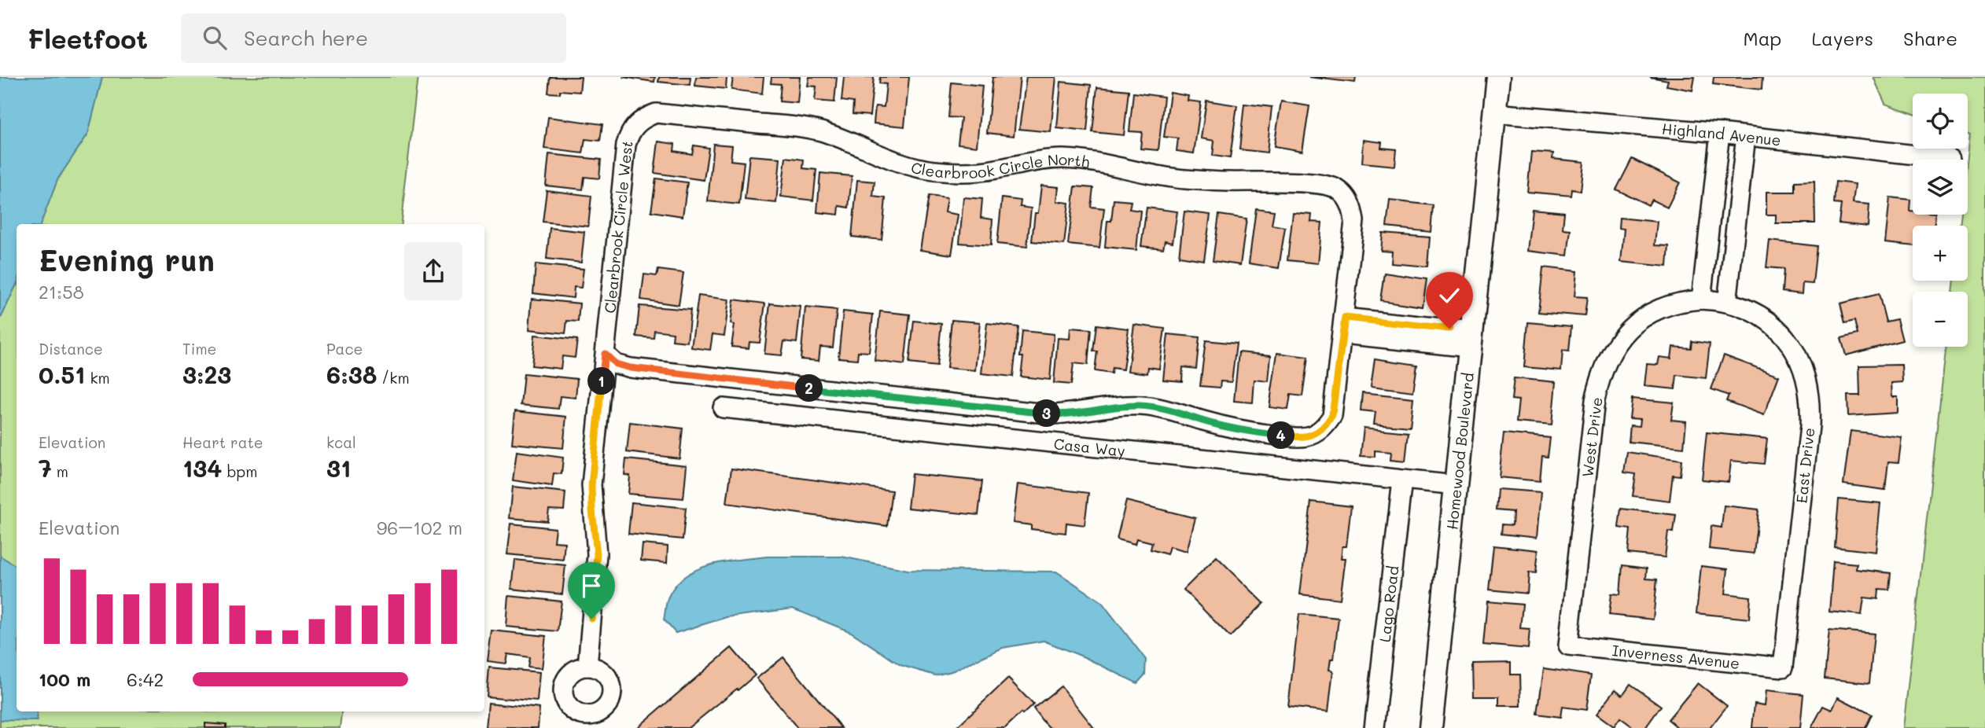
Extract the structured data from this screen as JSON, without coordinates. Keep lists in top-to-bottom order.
{
  "streets": {
    "street": [
      "Highland Avenue",
      "Clearbrook Circle North",
      "Clearbrook Circle West",
      "West Drive",
      "Casa Way",
      "Homewood Boulevard",
      "East Drive",
      "Lago Road",
      "Inverness Avenue"
    ]
  },
  "crossings": [
    ["Highland Avenue", "Homewood Boulevard"],
    ["Clearbrook Circle North", "Clearbrook Circle West"],
    ["West Drive", "East Drive"],
    ["West Drive", "Inverness Avenue"],
    ["Casa Way", "Homewood Boulevard"],
    ["Casa Way", "Lago Road"],
    ["East Drive", "Inverness Avenue"]
  ],
  "page": {
    "header": "Fleetfoot",
    "search": "Search here",
    "nav": ["Map", "Layers", "Share"],
    "map_buttons": ["+", "−"],
    "heading": ["Evening run", "21:58"],
    "stats": [
      ["Distance", "0.51 km"],
      ["Time", "3:23"],
      ["Pace", "6:38 /km"],
      ["Elevation", "7 m"],
      ["Heart rate", "134 bpm"],
      ["kcal", "31"]
    ],
    "pins": [
      "1",
      "2",
      "3",
      "4"
    ],
    "chart": ["Elevation", "96–102 m"],
    "list": [
      {
        "name": "100 m",
        "note": "6:42"
      }
    ]
  }
}
